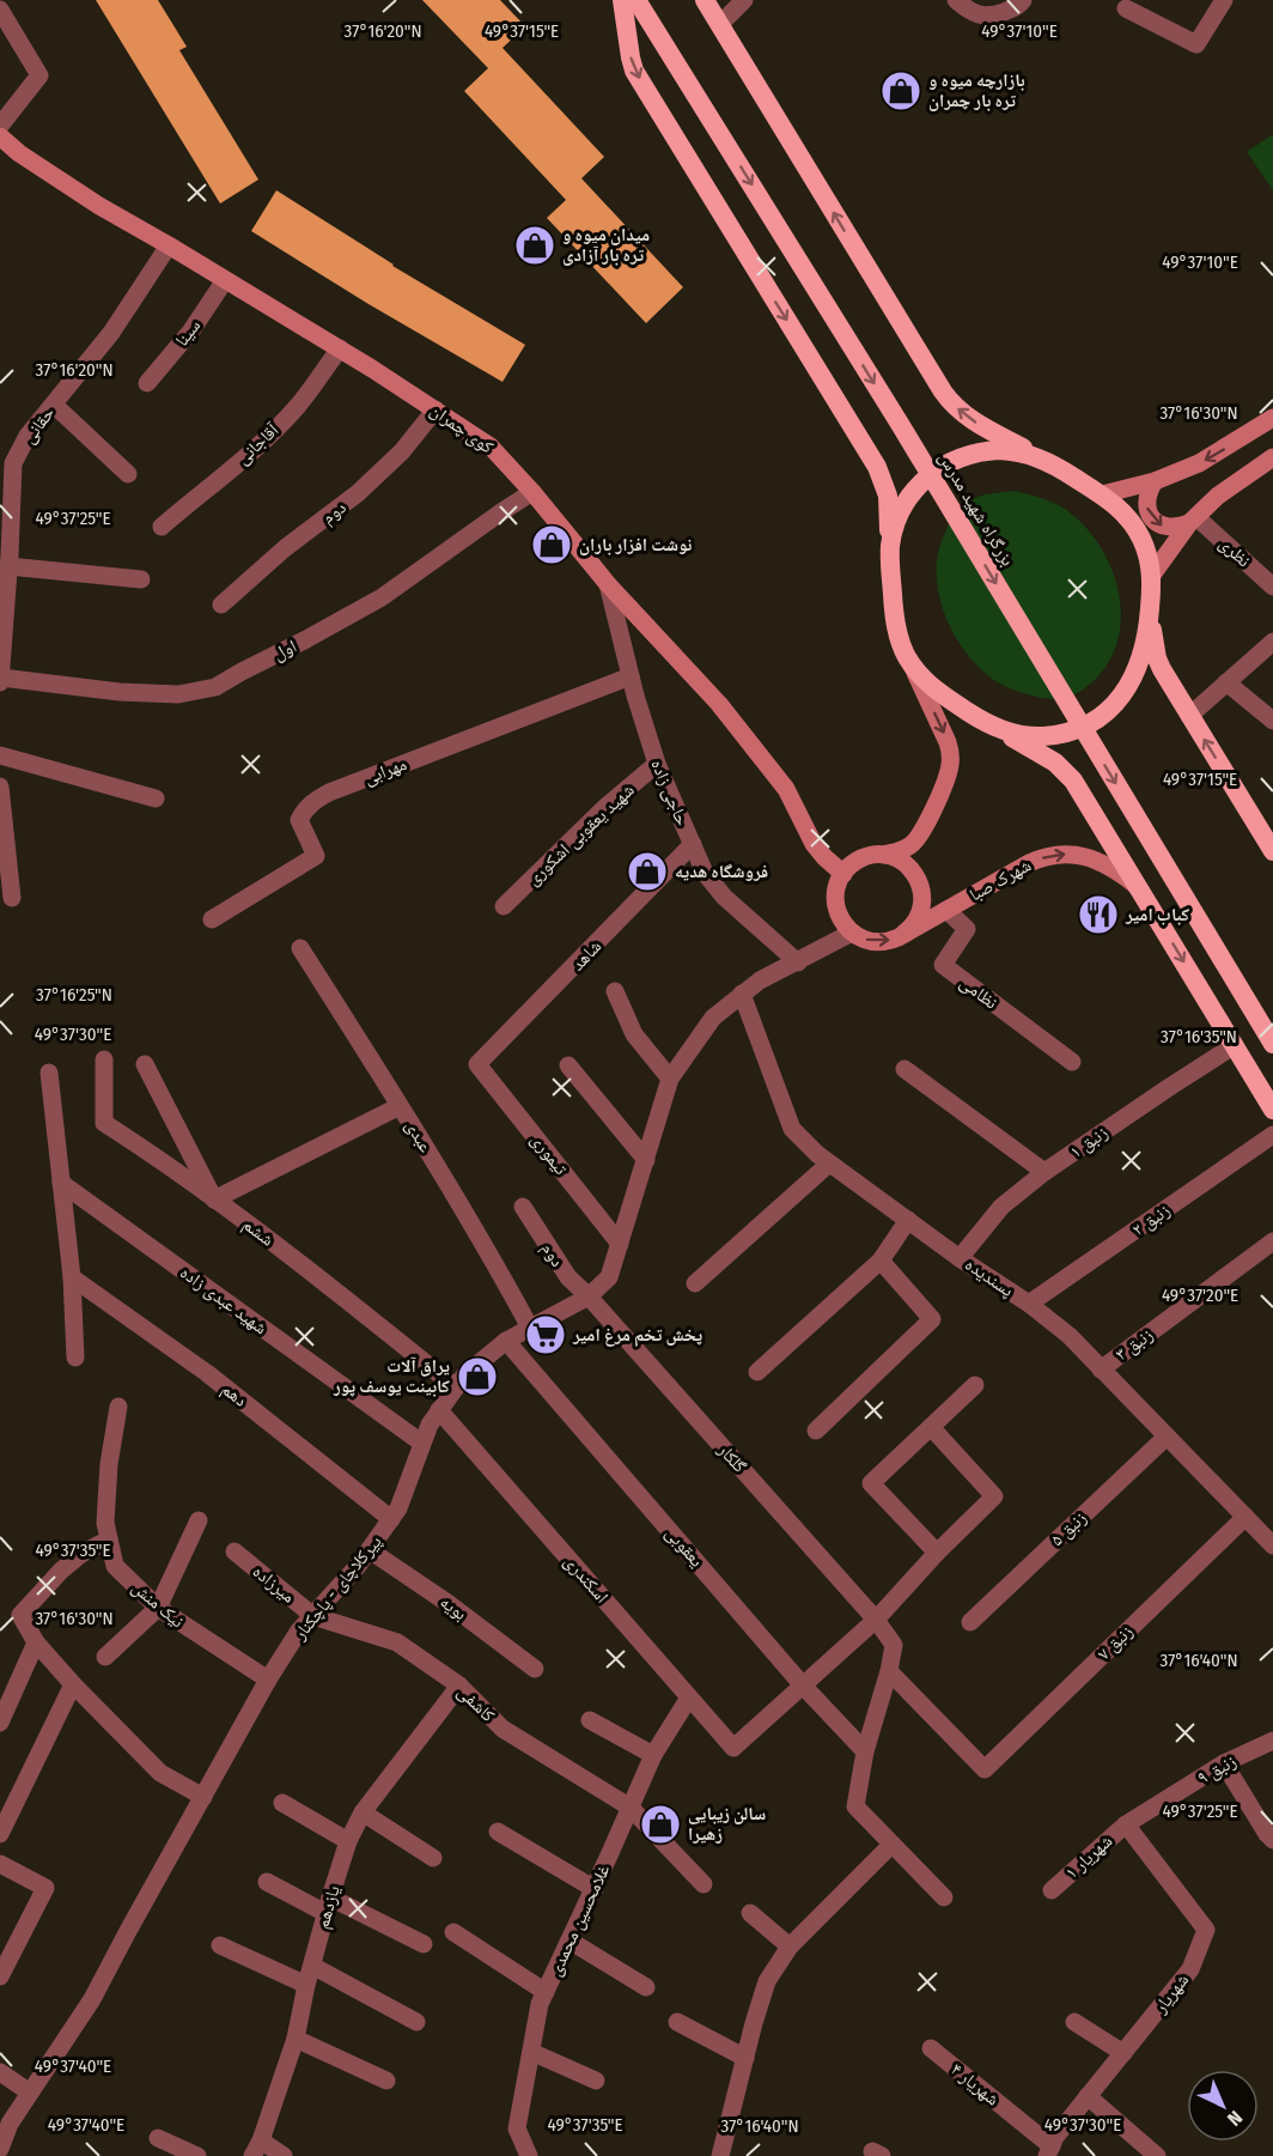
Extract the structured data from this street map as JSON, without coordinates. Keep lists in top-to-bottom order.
{
  "streets": {
    "highway": ["بزرگراه شهید مدرس"],
    "main road": ["کوی چمران", "شهرک صبا"],
    "street": [
      "سینا",
      "حقانی",
      "آقاجانی",
      "دوم",
      "نظری",
      "اول",
      "مهرابی",
      "حاجی زاده",
      "شهید یعقوبی اشکوری",
      "شاهد",
      "نظامی",
      "عبدی",
      "زنبق ۱",
      "تیموری",
      "زنبق ۲",
      "ششم",
      "پسندیده",
      "شهید عبدی زاده",
      "زنبق ۳",
      "دهم",
      "گلکار",
      "زنبق ۵",
      "یعقوبی",
      "اسکندری",
      "میرزاده",
      "پیرکلاچای - پاچکنار",
      "نیک منش",
      "بویه",
      "زنبق ۷",
      "کاشفی",
      "زنبق ۹",
      "شهریار ۱",
      "یازدهم",
      "غلامحسین محمدی",
      "شهریار",
      "شهریار ۴"
    ]
  },
  "crossings": [
    ["سینا", "کوی چمران"],
    ["حقانی", "کوی چمران"],
    ["حقانی", "اول"],
    ["کوی چمران", "آقاجانی"],
    ["کوی چمران", "دوم"],
    ["کوی چمران", "اول"],
    ["کوی چمران", "حاجی زاده"],
    ["کوی چمران", "شهرک صبا"],
    ["کوی چمران", "پیرکلاچای - پاچکنار"],
    ["دوم", "گلکار"],
    ["دوم", "پیرکلاچای - پاچکنار"],
    ["مهرابی", "حاجی زاده"],
    ["حاجی زاده", "شهید یعقوبی اشکوری"],
    ["حاجی زاده", "شاهد"],
    ["حاجی زاده", "پیرکلاچای - پاچکنار"],
    ["شهرک صبا", "نظامی"],
    ["شهرک صبا", "پیرکلاچای - پاچکنار"],
    ["شاهد", "تیموری"],
    ["عبدی", "پیرکلاچای - پاچکنار"],
    ["زنبق ۱", "پسندیده"],
    ["تیموری", "پیرکلاچای - پاچکنار"],
    ["زنبق ۲", "پسندیده"],
    ["ششم", "پیرکلاچای - پاچکنار"],
    ["پسندیده", "زنبق ۳"],
    ["پسندیده", "زنبق ۵"],
    ["پسندیده", "پیرکلاچای - پاچکنار"],
    ["پسندیده", "زنبق ۷"],
    ["شهید عبدی زاده", "پیرکلاچای - پاچکنار"],
    ["دهم", "پیرکلاچای - پاچکنار"],
    ["گلکار", "یعقوبی"],
    ["گلکار", "پیرکلاچای - پاچکنار"],
    ["گلکار", "زنبق ۷"],
    ["یعقوبی", "اسکندری"],
    ["یعقوبی", "پیرکلاچای - پاچکنار"],
    ["اسکندری", "پیرکلاچای - پاچکنار"],
    ["اسکندری", "غلامحسین محمدی"],
    ["میرزاده", "پیرکلاچای - پاچکنار"],
    ["میرزاده", "کاشفی"],
    ["پیرکلاچای - پاچکنار", "نیک منش"],
    ["پیرکلاچای - پاچکنار", "بویه"],
    ["پیرکلاچای - پاچکنار", "کاشفی"],
    ["کاشفی", "یازدهم"],
    ["کاشفی", "غلامحسین محمدی"],
    ["زنبق ۹", "شهریار ۱"],
    ["زنبق ۹", "شهریار"],
    ["شهریار ۱", "شهریار"],
    ["شهریار", "شهریار ۴"]
  ],
  "one_way": ["شهرک صبا"],
  "places": {
    "shop": [
      "بازارچه میوه و تره بار چمران",
      "میدان میوه و تره بار آزادی",
      "نوشت افزار باران",
      "فروشگاه هدیه",
      "یراق آلات کابینت یوسف پور",
      "سالن زیبایی زهیرا"
    ],
    "restaurant": ["کباب امیر"],
    "supermarket": ["پخش تخم مرغ امیر"]
  },
  "north": "bottom right",
  "coordinates": [
    "37°16'20\"N",
    "49°37'15\"E",
    "49°37'10\"E",
    "37°16'30\"N",
    "49°37'25\"E",
    "37°16'25\"N",
    "49°37'30\"E",
    "37°16'35\"N",
    "49°37'20\"E",
    "49°37'35\"E",
    "37°16'40\"N",
    "49°37'40\"E"
  ]
}
